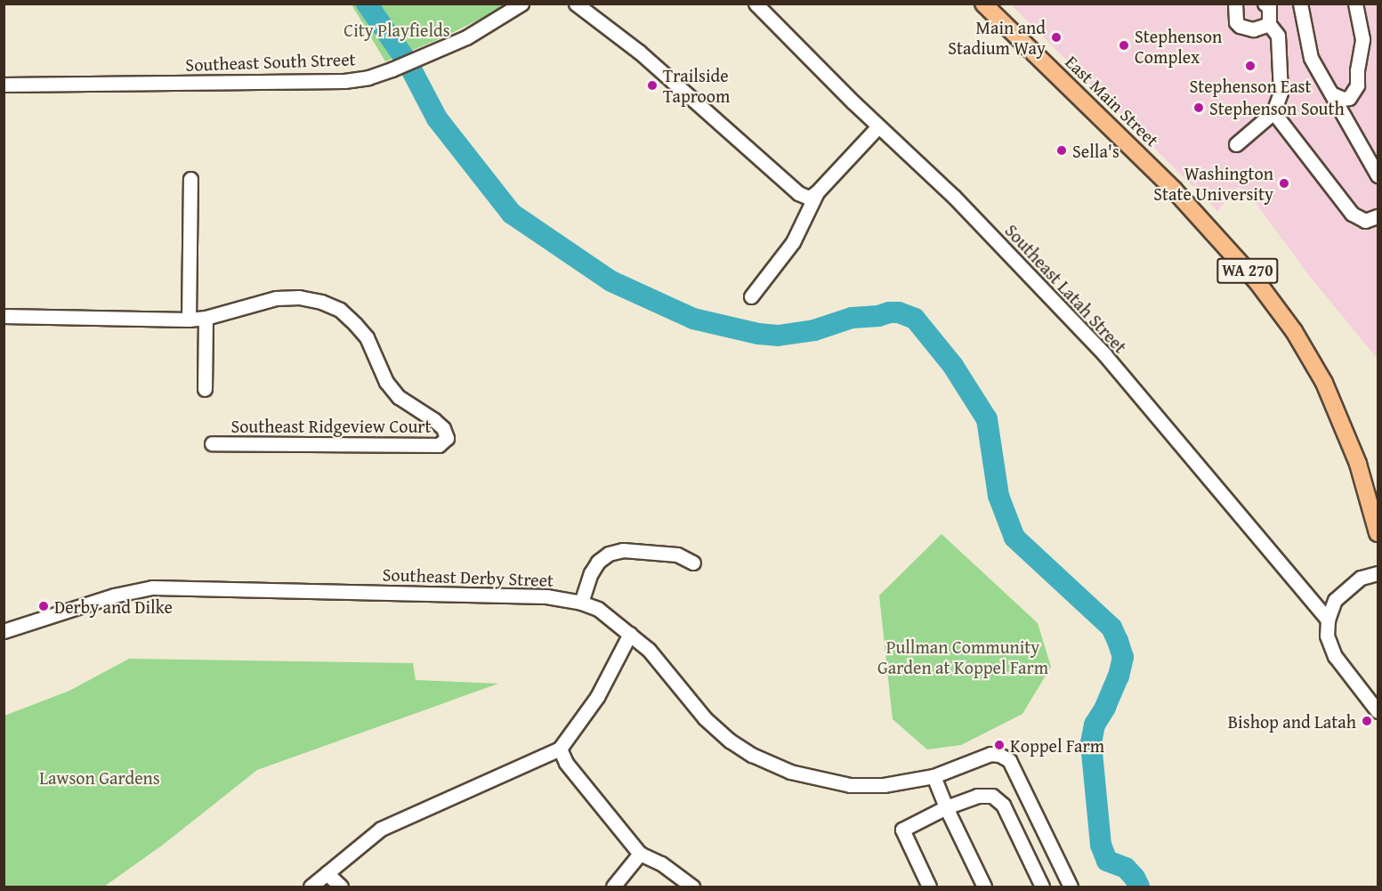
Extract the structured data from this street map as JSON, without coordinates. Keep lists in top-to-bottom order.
{
  "streets": {
    "main road": ["East Main Street", "WA 270"],
    "street": [
      "Southeast South Street",
      "Southeast Latah Street",
      "Southeast Ridgeview Court",
      "Southeast Derby Street"
    ]
  },
  "parks": ["City Playfields", "Pullman Community Garden at Koppel Farm", "Lawson Gardens"],
  "places": [
    "Main and Stadium Way",
    "Stephenson Complex",
    "Stephenson East",
    "Trailside Taproom",
    "Stephenson South",
    "Sella's",
    "Washington State University",
    "Derby and Dilke",
    "Bishop and Latah",
    "Koppel Farm"
  ]
}
